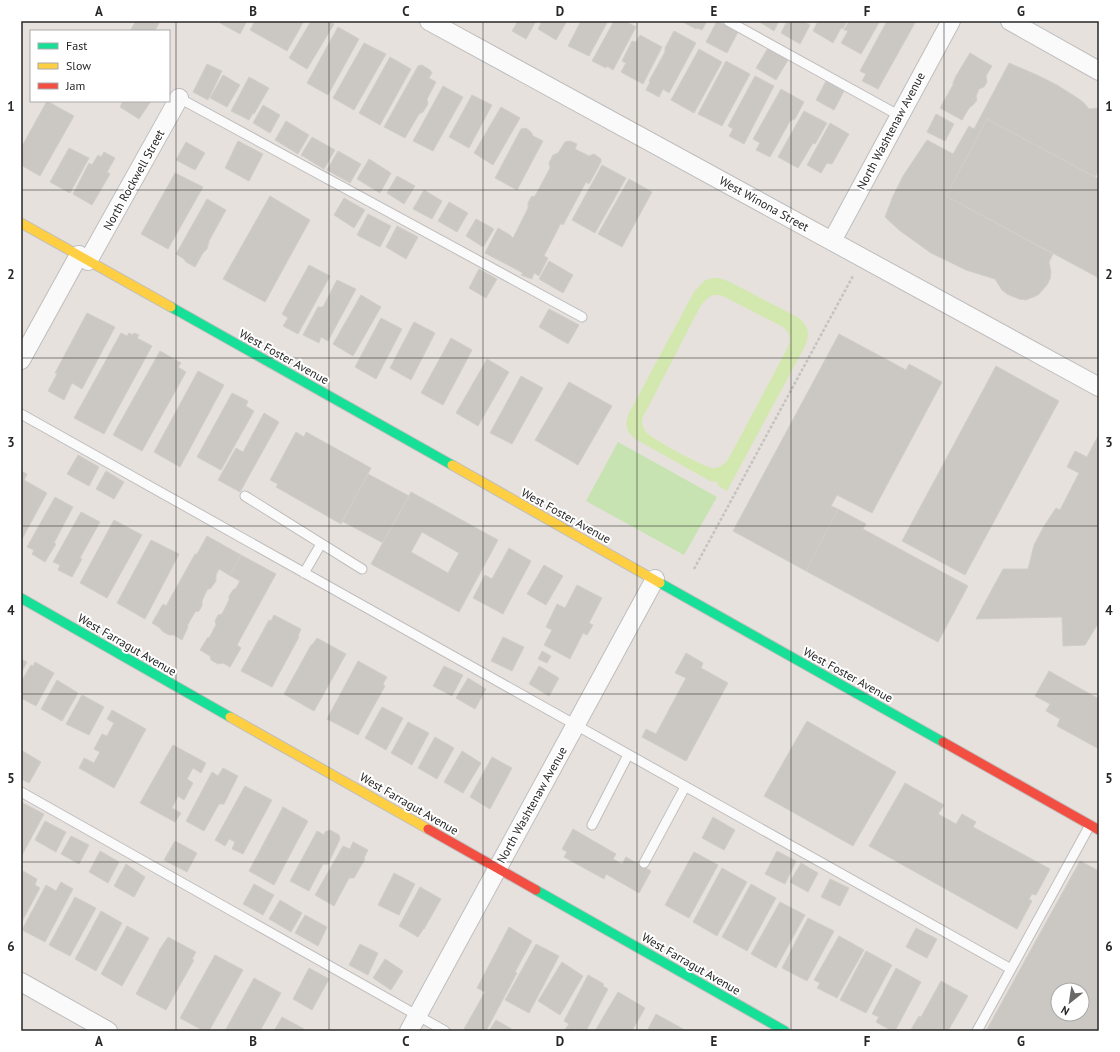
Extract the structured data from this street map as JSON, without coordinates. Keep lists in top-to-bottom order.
{
  "streets": {
    "main road": ["West Foster Avenue", "West Farragut Avenue"],
    "street": ["North Washtenaw Avenue", "North Rockwell Street", "West Winona Street"]
  },
  "crossings": [
    ["North Washtenaw Avenue", "West Winona Street"],
    ["North Washtenaw Avenue", "West Foster Avenue"],
    ["North Washtenaw Avenue", "West Farragut Avenue"],
    ["North Rockwell Street", "West Foster Avenue"]
  ],
  "legend": ["Fast", "Slow", "Jam"],
  "north": "bottom left",
  "grid": {
    "columns": [
      "A",
      "B",
      "C",
      "D",
      "E",
      "F",
      "G"
    ],
    "rows": [
      "1",
      "2",
      "3",
      "4",
      "5",
      "6"
    ]
  }
}
